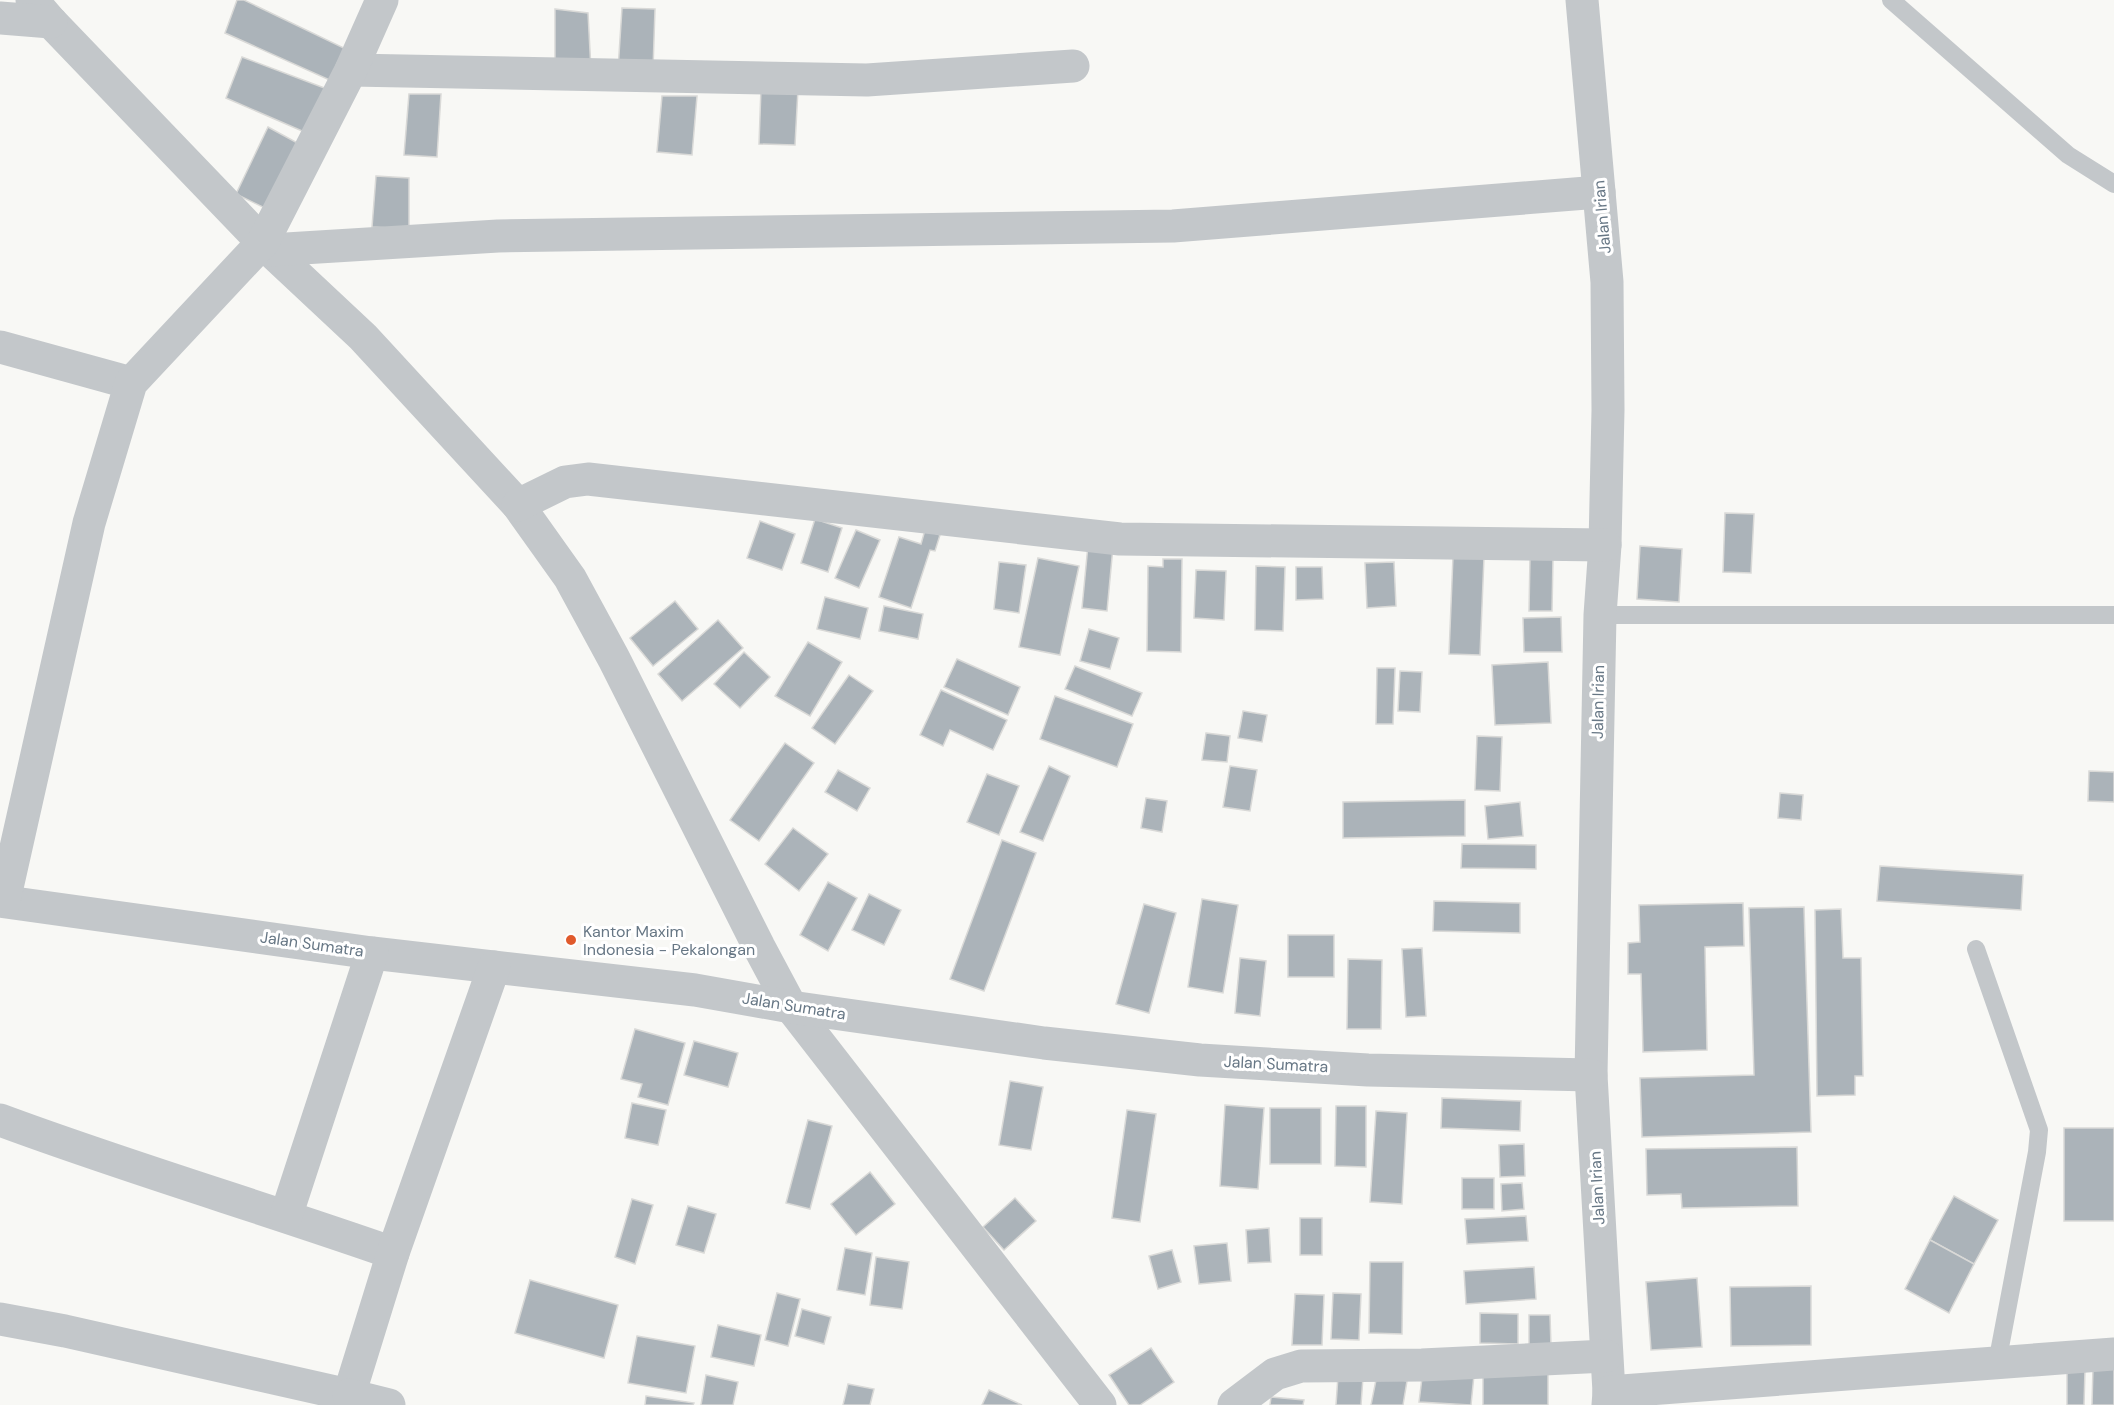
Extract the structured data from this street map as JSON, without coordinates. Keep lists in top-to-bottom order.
{
  "streets": {
    "street": ["Jalan Irian", "Jalan Sumatra"]
  },
  "crossings": [
    ["Jalan Irian", "Jalan Sumatra"]
  ],
  "places": ["Kantor Maxim Indonesia - Pekalongan"]
}
